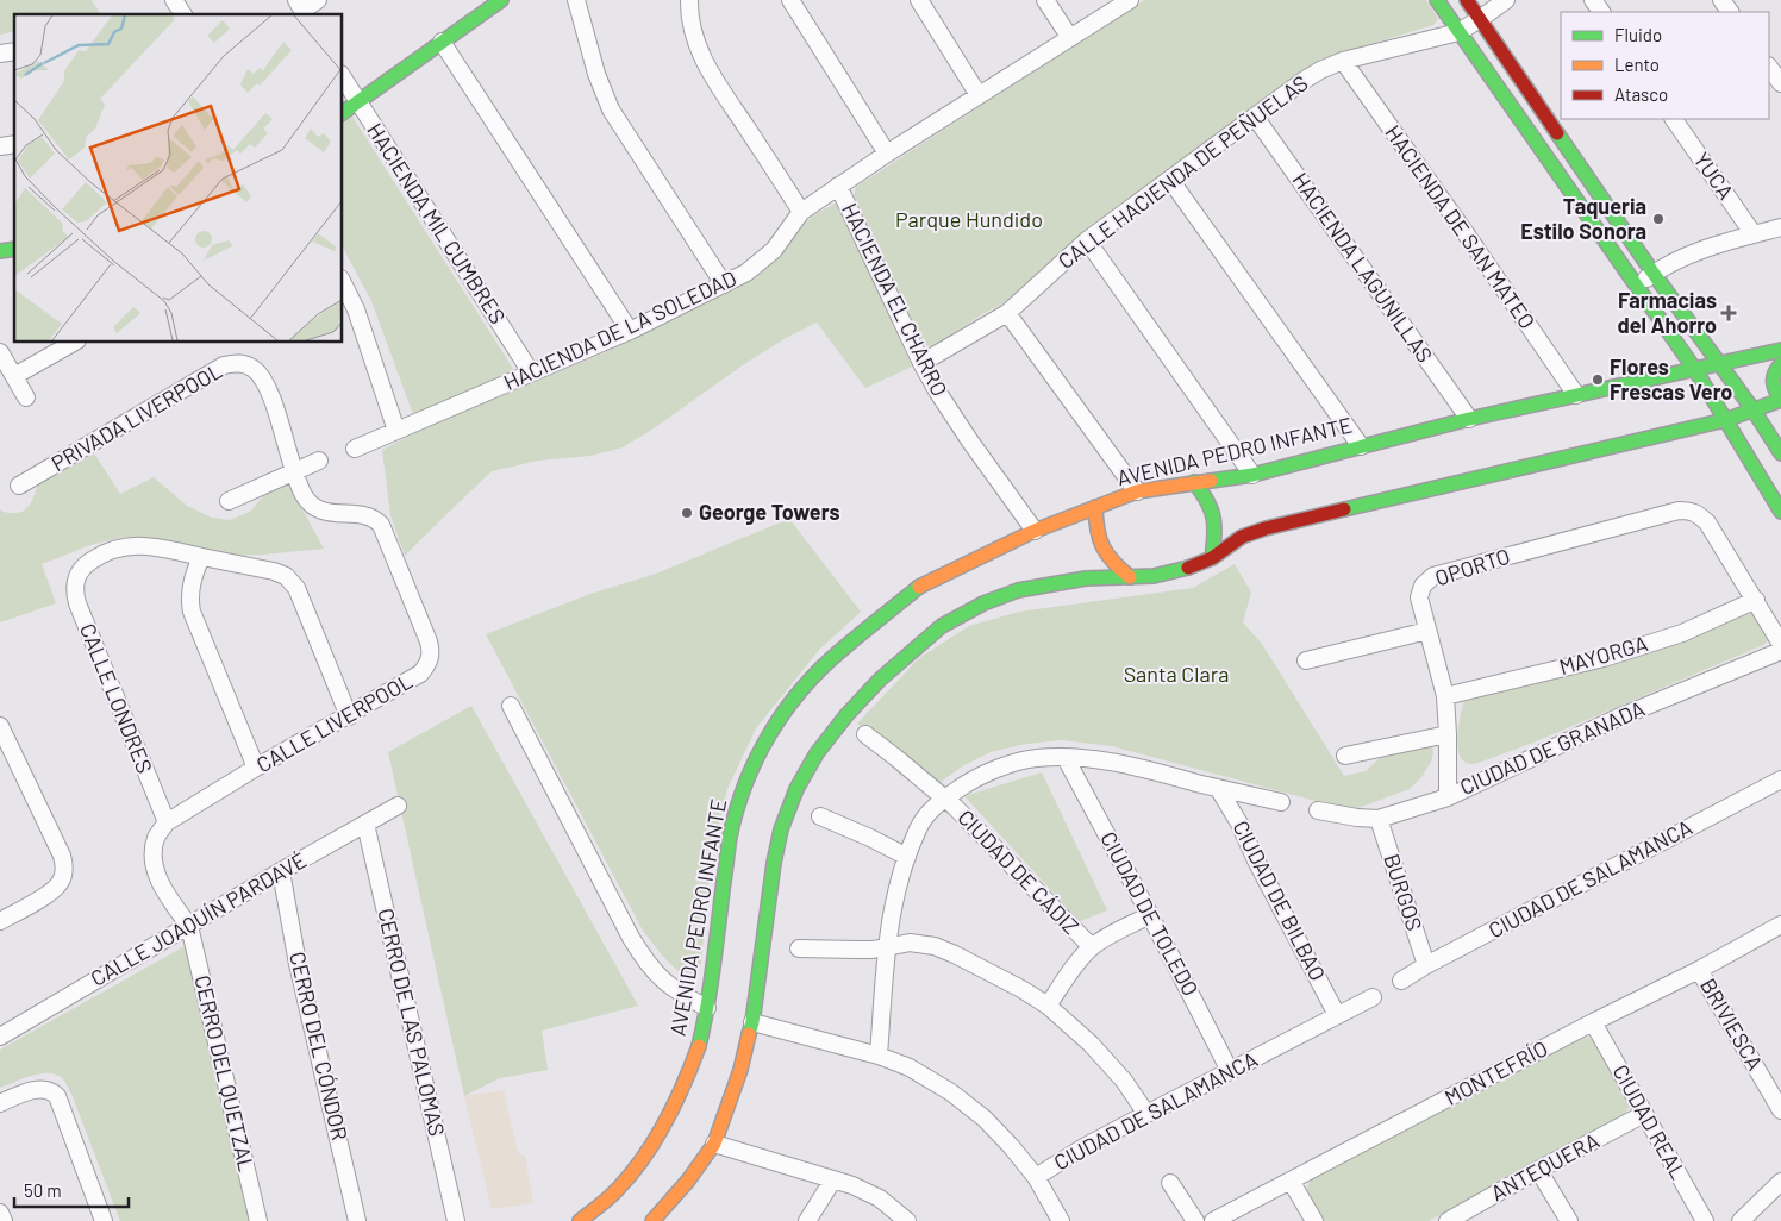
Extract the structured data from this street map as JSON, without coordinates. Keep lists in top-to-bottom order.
{
  "streets": {
    "main road": ["AVENIDA PEDRO INFANTE"],
    "street": [
      "CALLE HACIENDA DE PEÑUELAS",
      "YUCA",
      "HACIENDA MIL CUMBRES",
      "HACIENDA DE SAN MATEO",
      "HACIENDA LAGUNILLAS",
      "HACIENDA EL CHARRO",
      "HACIENDA DE LA SOLEDAD",
      "PRIVADA LIVERPOOL",
      "OPORTO",
      "MAYORGA",
      "CALLE LONDRES",
      "CALLE LIVERPOOL",
      "CIUDAD DE GRANADA",
      "CIUDAD DE CÁDIZ",
      "CIUDAD DE SALAMANCA",
      "BURGOS",
      "CIUDAD DE BILBAO",
      "CIUDAD DE TOLEDO",
      "CALLE JOAQUÍN PARDAVÉ",
      "CERRO DE LAS PALOMAS",
      "BRIVIESCA",
      "CERRO DEL CÓNDOR",
      "CERRO DEL QUETZAL",
      "MONTEFRÍO",
      "CIUDAD REAL",
      "ANTEQUERA"
    ]
  },
  "crossings": [
    ["CALLE HACIENDA DE PEÑUELAS", "HACIENDA DE SAN MATEO"],
    ["CALLE HACIENDA DE PEÑUELAS", "HACIENDA LAGUNILLAS"],
    ["CALLE HACIENDA DE PEÑUELAS", "HACIENDA EL CHARRO"],
    ["HACIENDA MIL CUMBRES", "HACIENDA DE LA SOLEDAD"],
    ["HACIENDA DE SAN MATEO", "AVENIDA PEDRO INFANTE"],
    ["HACIENDA LAGUNILLAS", "AVENIDA PEDRO INFANTE"],
    ["HACIENDA EL CHARRO", "HACIENDA DE LA SOLEDAD"],
    ["HACIENDA EL CHARRO", "AVENIDA PEDRO INFANTE"],
    ["PRIVADA LIVERPOOL", "CALLE LIVERPOOL"],
    ["OPORTO", "MAYORGA"],
    ["OPORTO", "CIUDAD DE GRANADA"],
    ["CALLE LONDRES", "CALLE LIVERPOOL"],
    ["CIUDAD DE GRANADA", "BURGOS"],
    ["CIUDAD DE CÁDIZ", "CIUDAD DE TOLEDO"],
    ["CIUDAD DE SALAMANCA", "BURGOS"],
    ["CIUDAD DE SALAMANCA", "CIUDAD DE BILBAO"],
    ["CIUDAD DE SALAMANCA", "CIUDAD DE TOLEDO"],
    ["CALLE JOAQUÍN PARDAVÉ", "CERRO DE LAS PALOMAS"],
    ["CALLE JOAQUÍN PARDAVÉ", "CERRO DEL CÓNDOR"],
    ["CALLE JOAQUÍN PARDAVÉ", "CERRO DEL QUETZAL"],
    ["BRIVIESCA", "MONTEFRÍO"],
    ["MONTEFRÍO", "CIUDAD REAL"],
    ["CIUDAD REAL", "ANTEQUERA"]
  ],
  "parks": ["Parque Hundido", "Santa Clara"],
  "places": {
    "other": ["Taqueria Estilo Sonora", "Flores Frescas Vero", "George Towers"],
    "health": ["Farmacias del Ahorro"]
  },
  "legend": ["Fluido", "Lento", "Atasco"],
  "scale_bar": "50 m"
}
